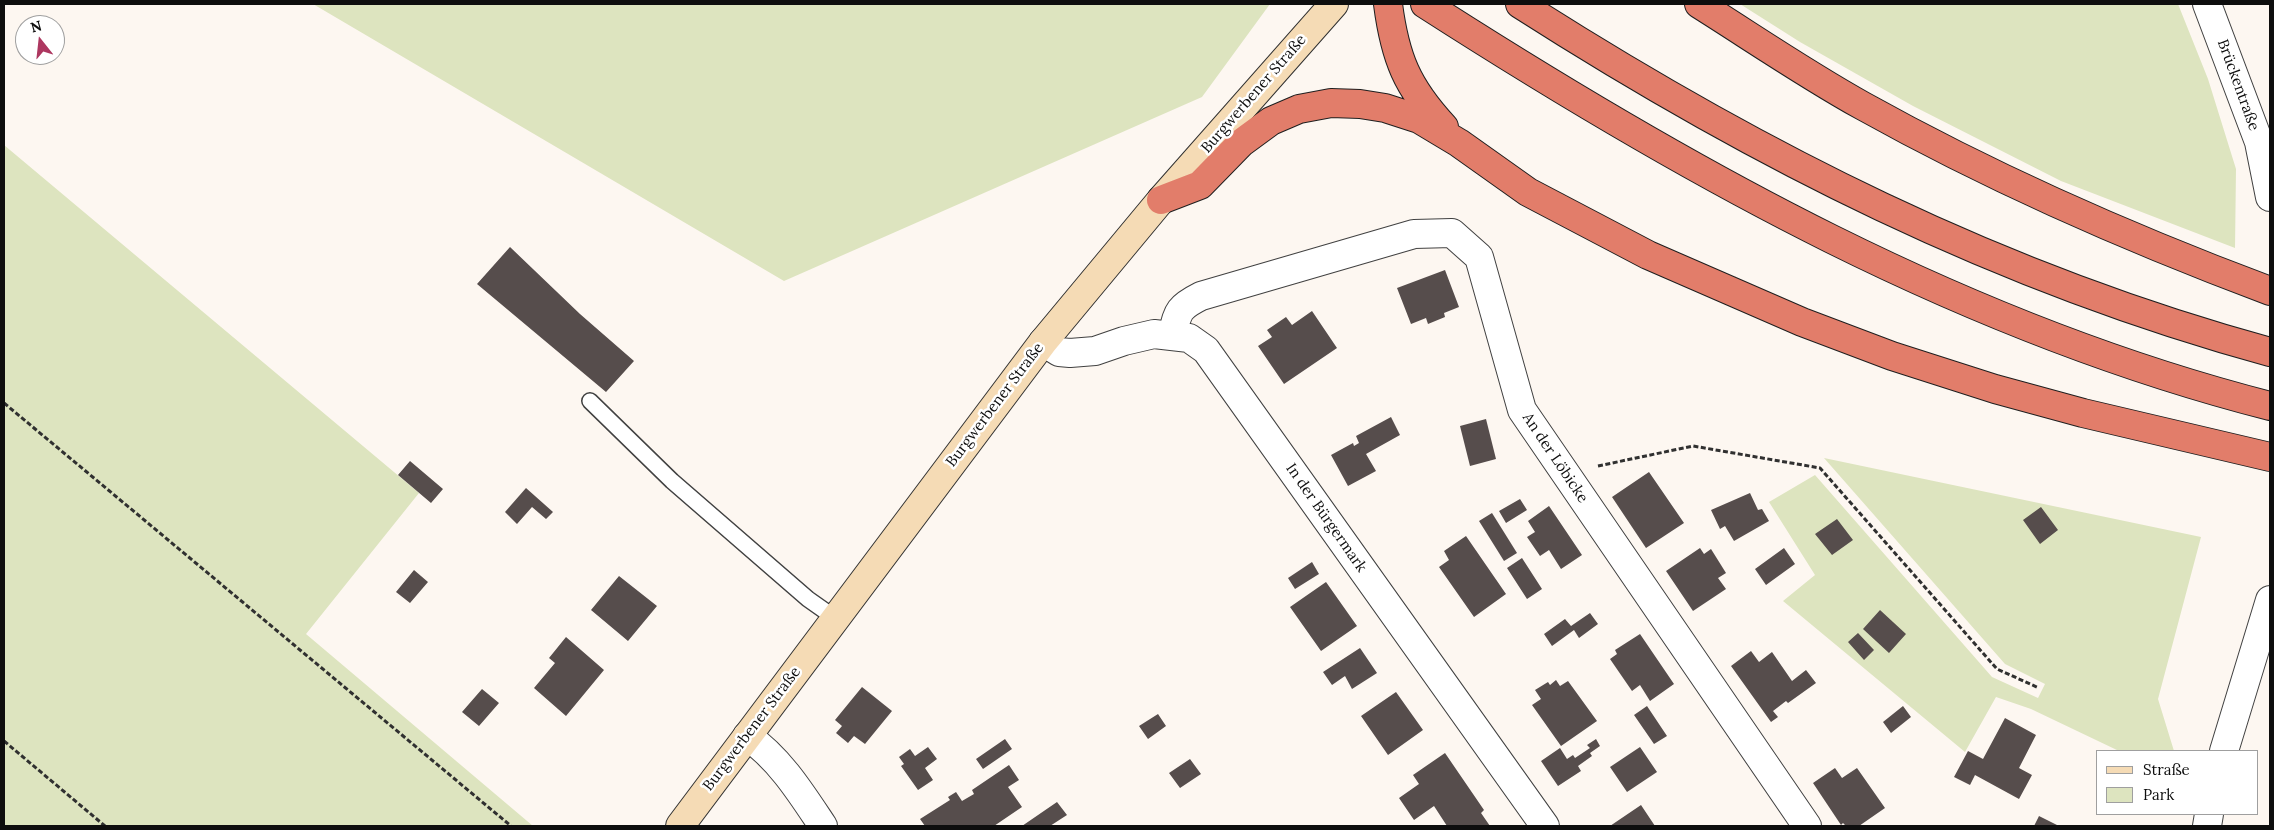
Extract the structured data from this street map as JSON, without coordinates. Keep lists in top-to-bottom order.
{
  "streets": {
    "main road": ["Burgwerbener Straße"],
    "street": ["Brückentraße", "An der Löbicke", "In der Bürgermark"]
  },
  "crossings": [
    ["Burgwerbener Straße", "In der Bürgermark"],
    ["An der Löbicke", "In der Bürgermark"]
  ],
  "legend": ["Straße", "Park"],
  "north": "top"
}
